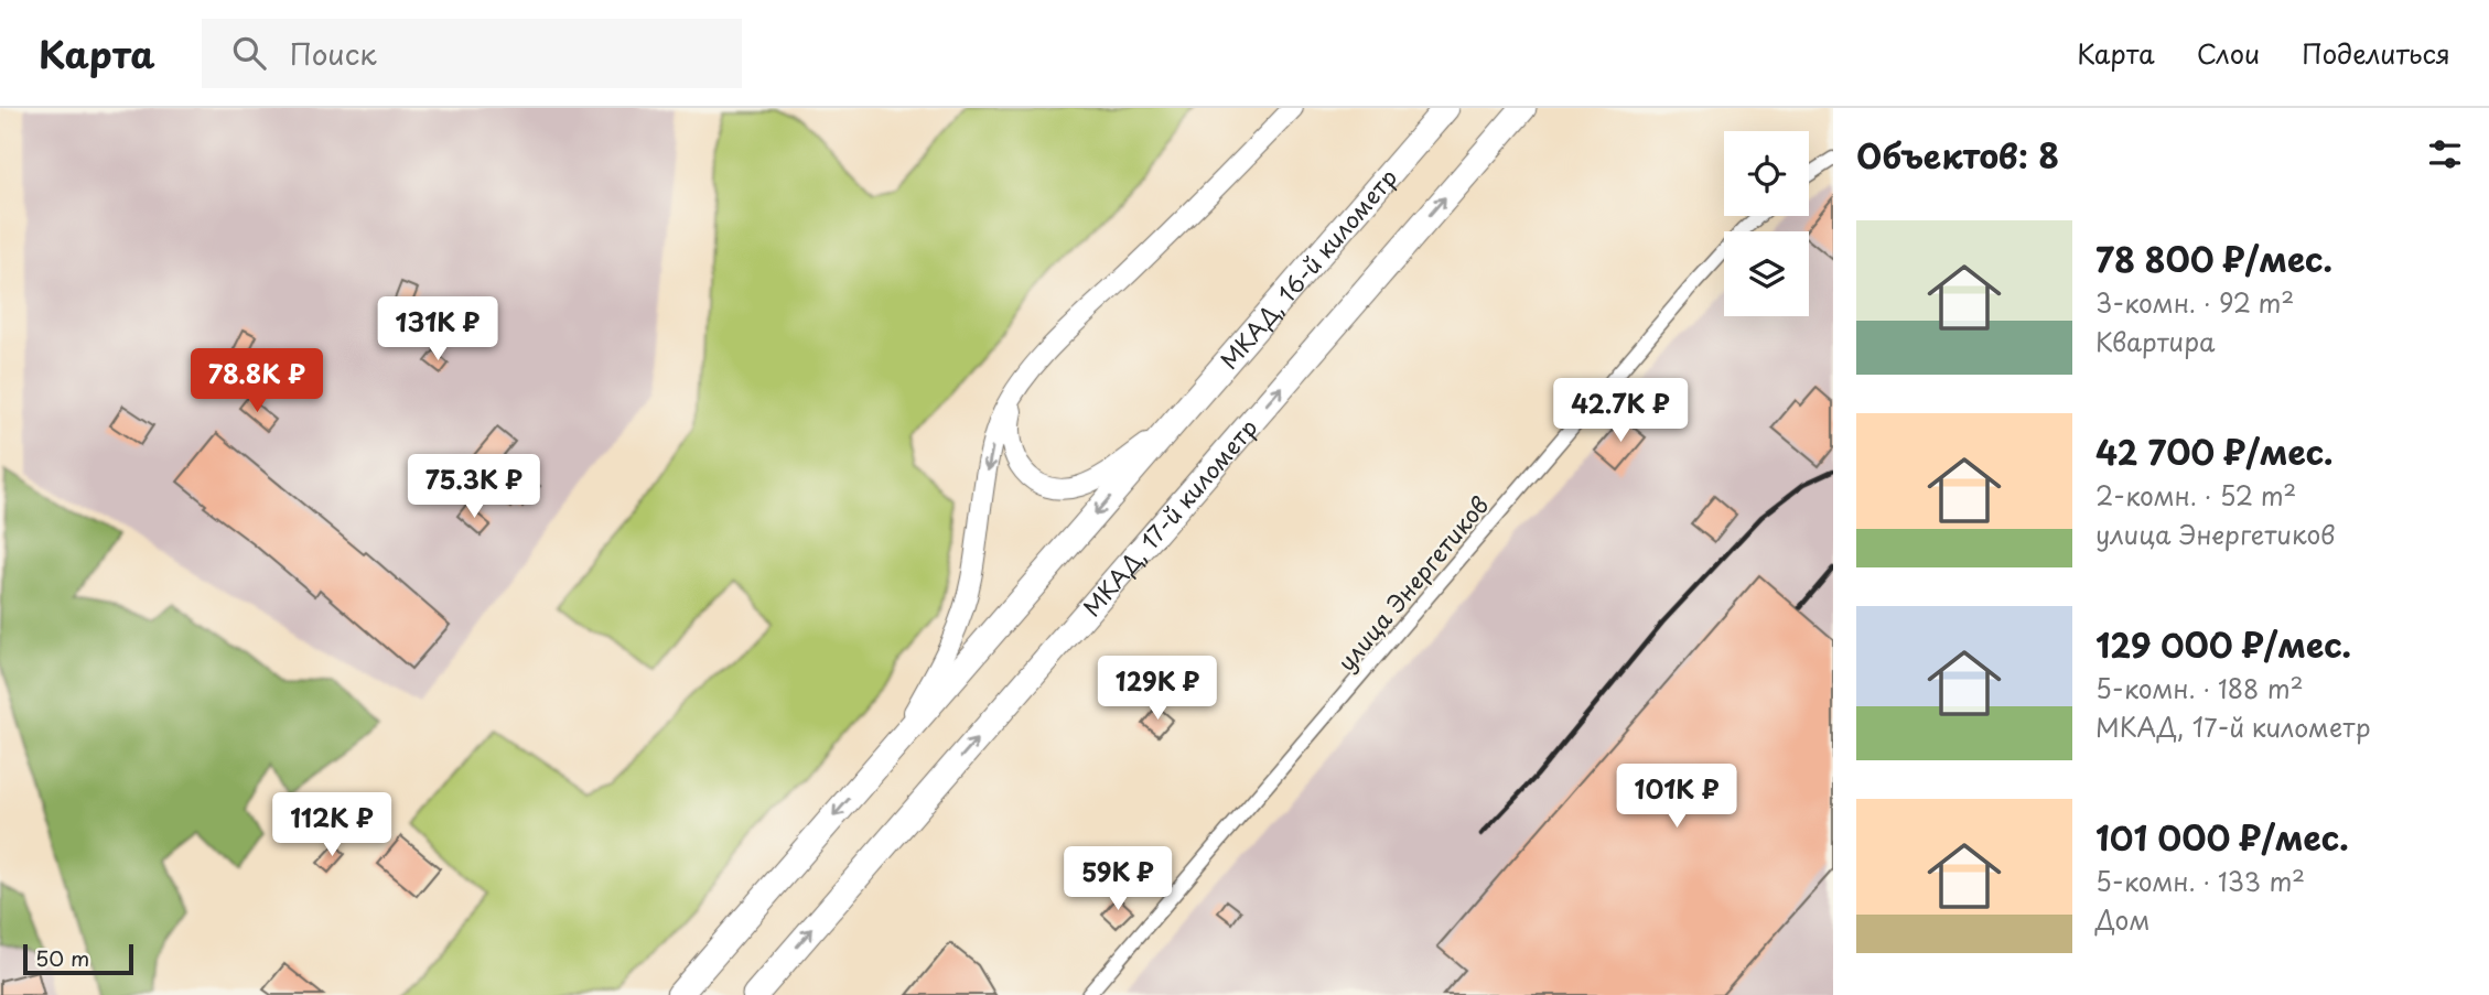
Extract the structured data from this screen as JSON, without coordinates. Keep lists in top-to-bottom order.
{
  "streets": {
    "highway": ["МКАД, 16-й километр", "МКАД, 17-й километр"],
    "street": ["улица Энергетиков"]
  },
  "scale_bar": "50 m",
  "page": {
    "header": "Карта",
    "search": "Поиск",
    "nav": ["Карта", "Слои", "Поделиться"],
    "heading": "Объектов: 8",
    "list": [
      {
        "name": "78 800 ₽/мес.",
        "note": "3-комн. · 92 m² · Квартира"
      },
      {
        "name": "42 700 ₽/мес.",
        "note": "2-комн. · 52 m² · улица Энергетиков"
      },
      {
        "name": "129 000 ₽/мес.",
        "note": "5-комн. · 188 m² · МКАД, 17-й километр"
      },
      {
        "name": "101 000 ₽/мес.",
        "note": "5-комн. · 133 m² · Дом"
      }
    ],
    "price": [
      "131K ₽",
      "78.8K ₽",
      "42.7K ₽",
      "75.3K ₽",
      "129K ₽",
      "101K ₽",
      "112K ₽",
      "59K ₽"
    ],
    "scale": "50 m"
  }
}
